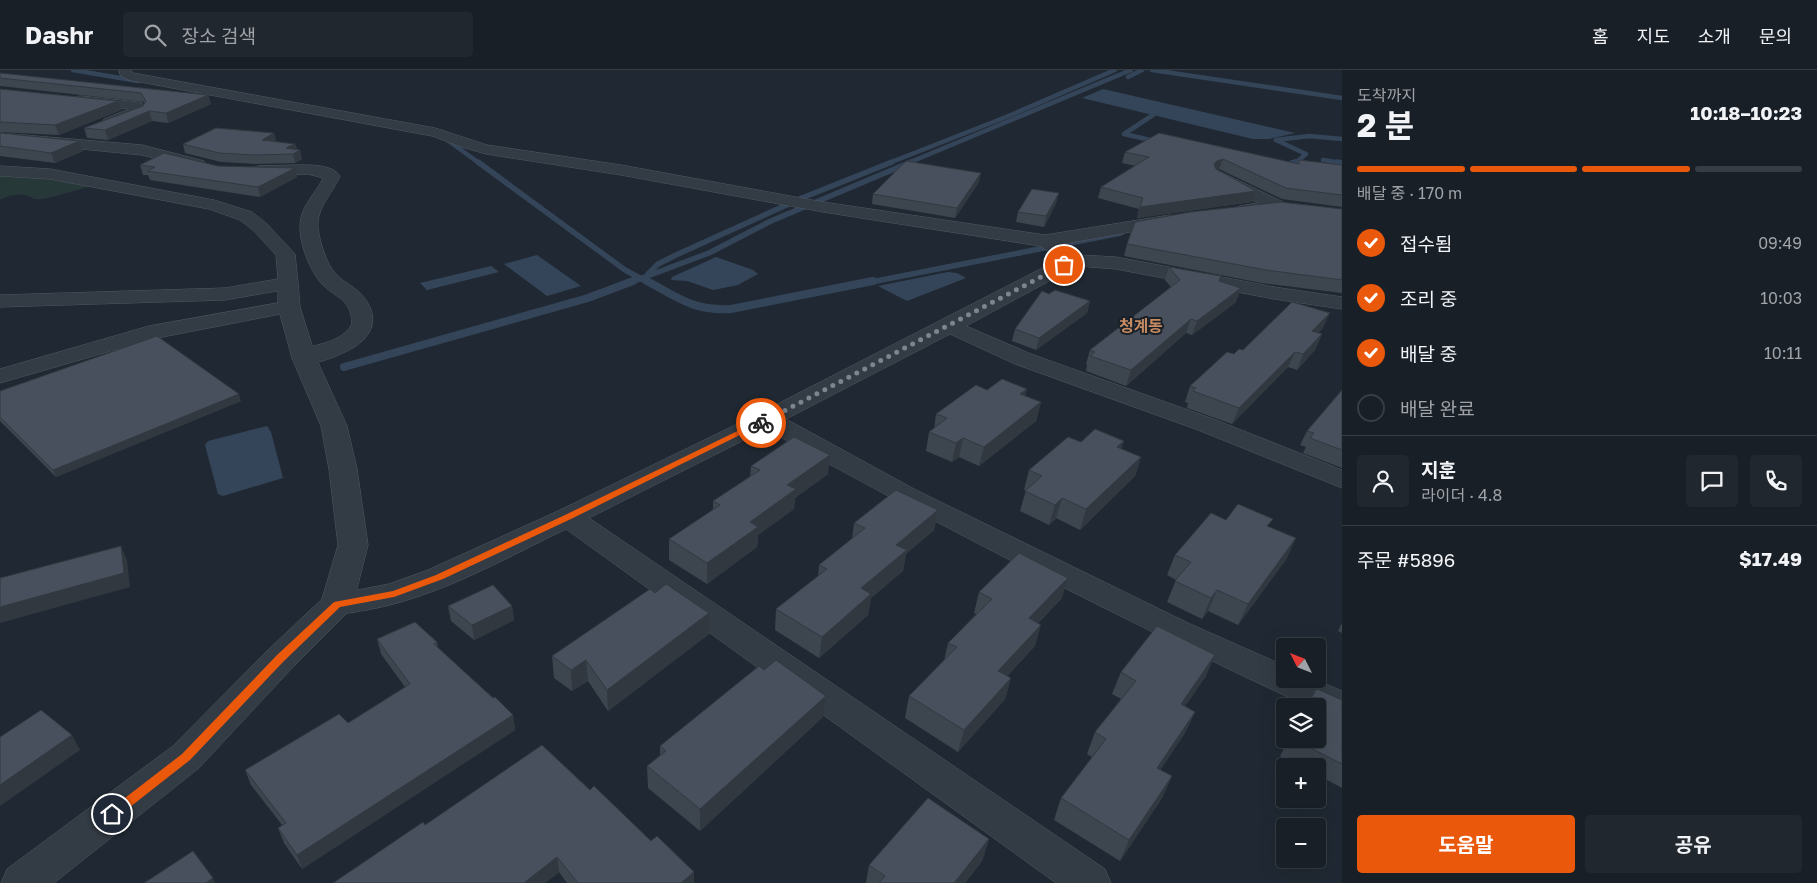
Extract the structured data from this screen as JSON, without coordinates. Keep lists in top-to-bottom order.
{
  "districts": ["청계동"],
  "north": "top left",
  "page": {
    "header": "Dashr",
    "search": "장소 검색",
    "nav": [
      "홈",
      "지도",
      "소개",
      "문의"
    ],
    "heading": ["2 분", "도착까지", "10:18–10:23"],
    "panel": [
      "지훈",
      "라이더 · 4.8",
      "주문 #5896",
      "$17.49"
    ],
    "bar": "배달 중 · 170 m",
    "list": [
      ["접수됨", "09:49"],
      ["조리 중", "10:03"],
      ["배달 중", "10:11"],
      "배달 완료"
    ],
    "map_buttons": ["+", "−"],
    "buttons": ["도움말", "공유"]
  }
}
